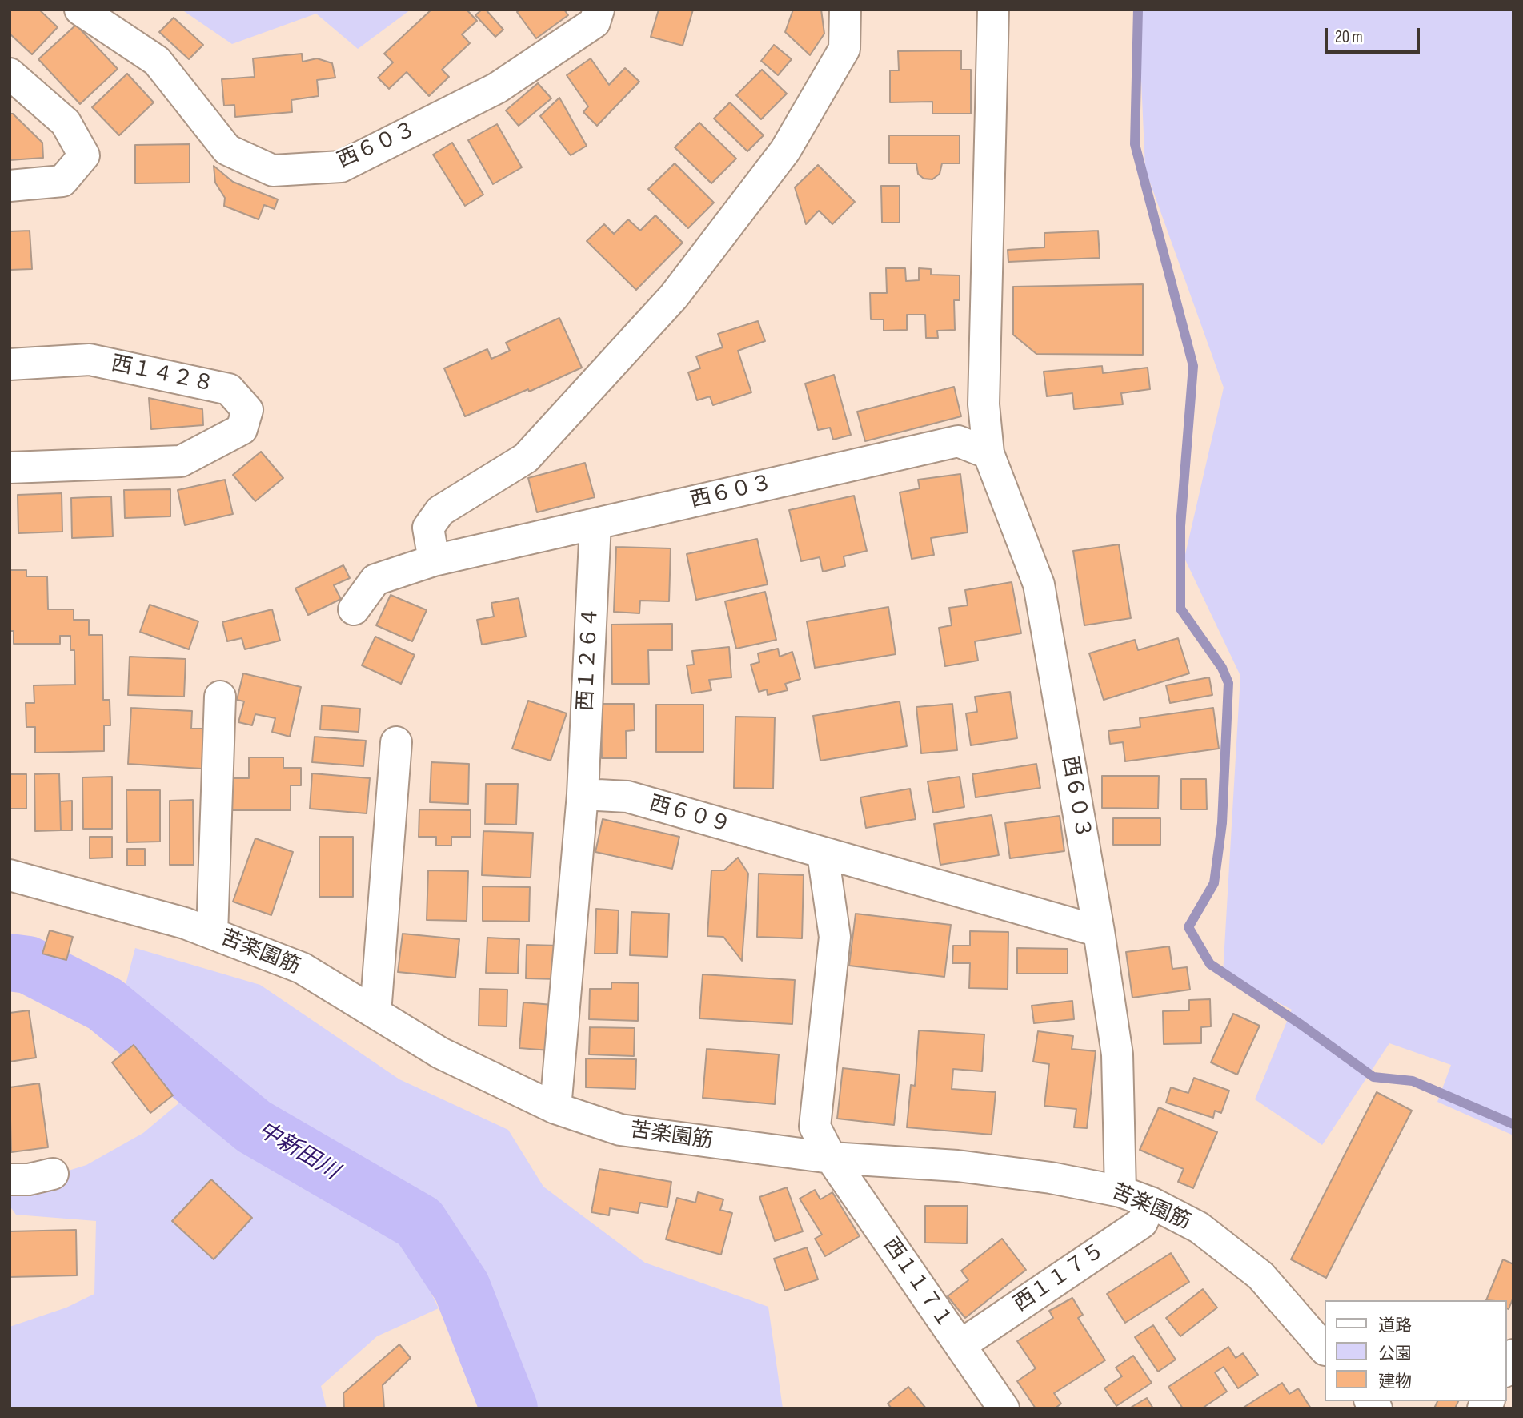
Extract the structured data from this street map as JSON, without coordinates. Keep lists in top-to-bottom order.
{
  "streets": {
    "street": [
      "西６０３",
      "西１４２８",
      "西１２６４",
      "西６０９",
      "苦楽園筋",
      "西１１７５",
      "西１１７１"
    ]
  },
  "crossings": [
    ["西６０３", "西１２６４"],
    ["西６０３", "西６０９"],
    ["西６０３", "苦楽園筋"],
    ["西１２６４", "西６０９"],
    ["西６０９", "西１１７１"],
    ["苦楽園筋", "西１１７５"],
    ["苦楽園筋", "西１１７１"],
    ["西１１７５", "西１１７１"]
  ],
  "water": ["中新田川"],
  "legend": ["道路", "公園", "建物"],
  "scale_bar": "20 m"
}
